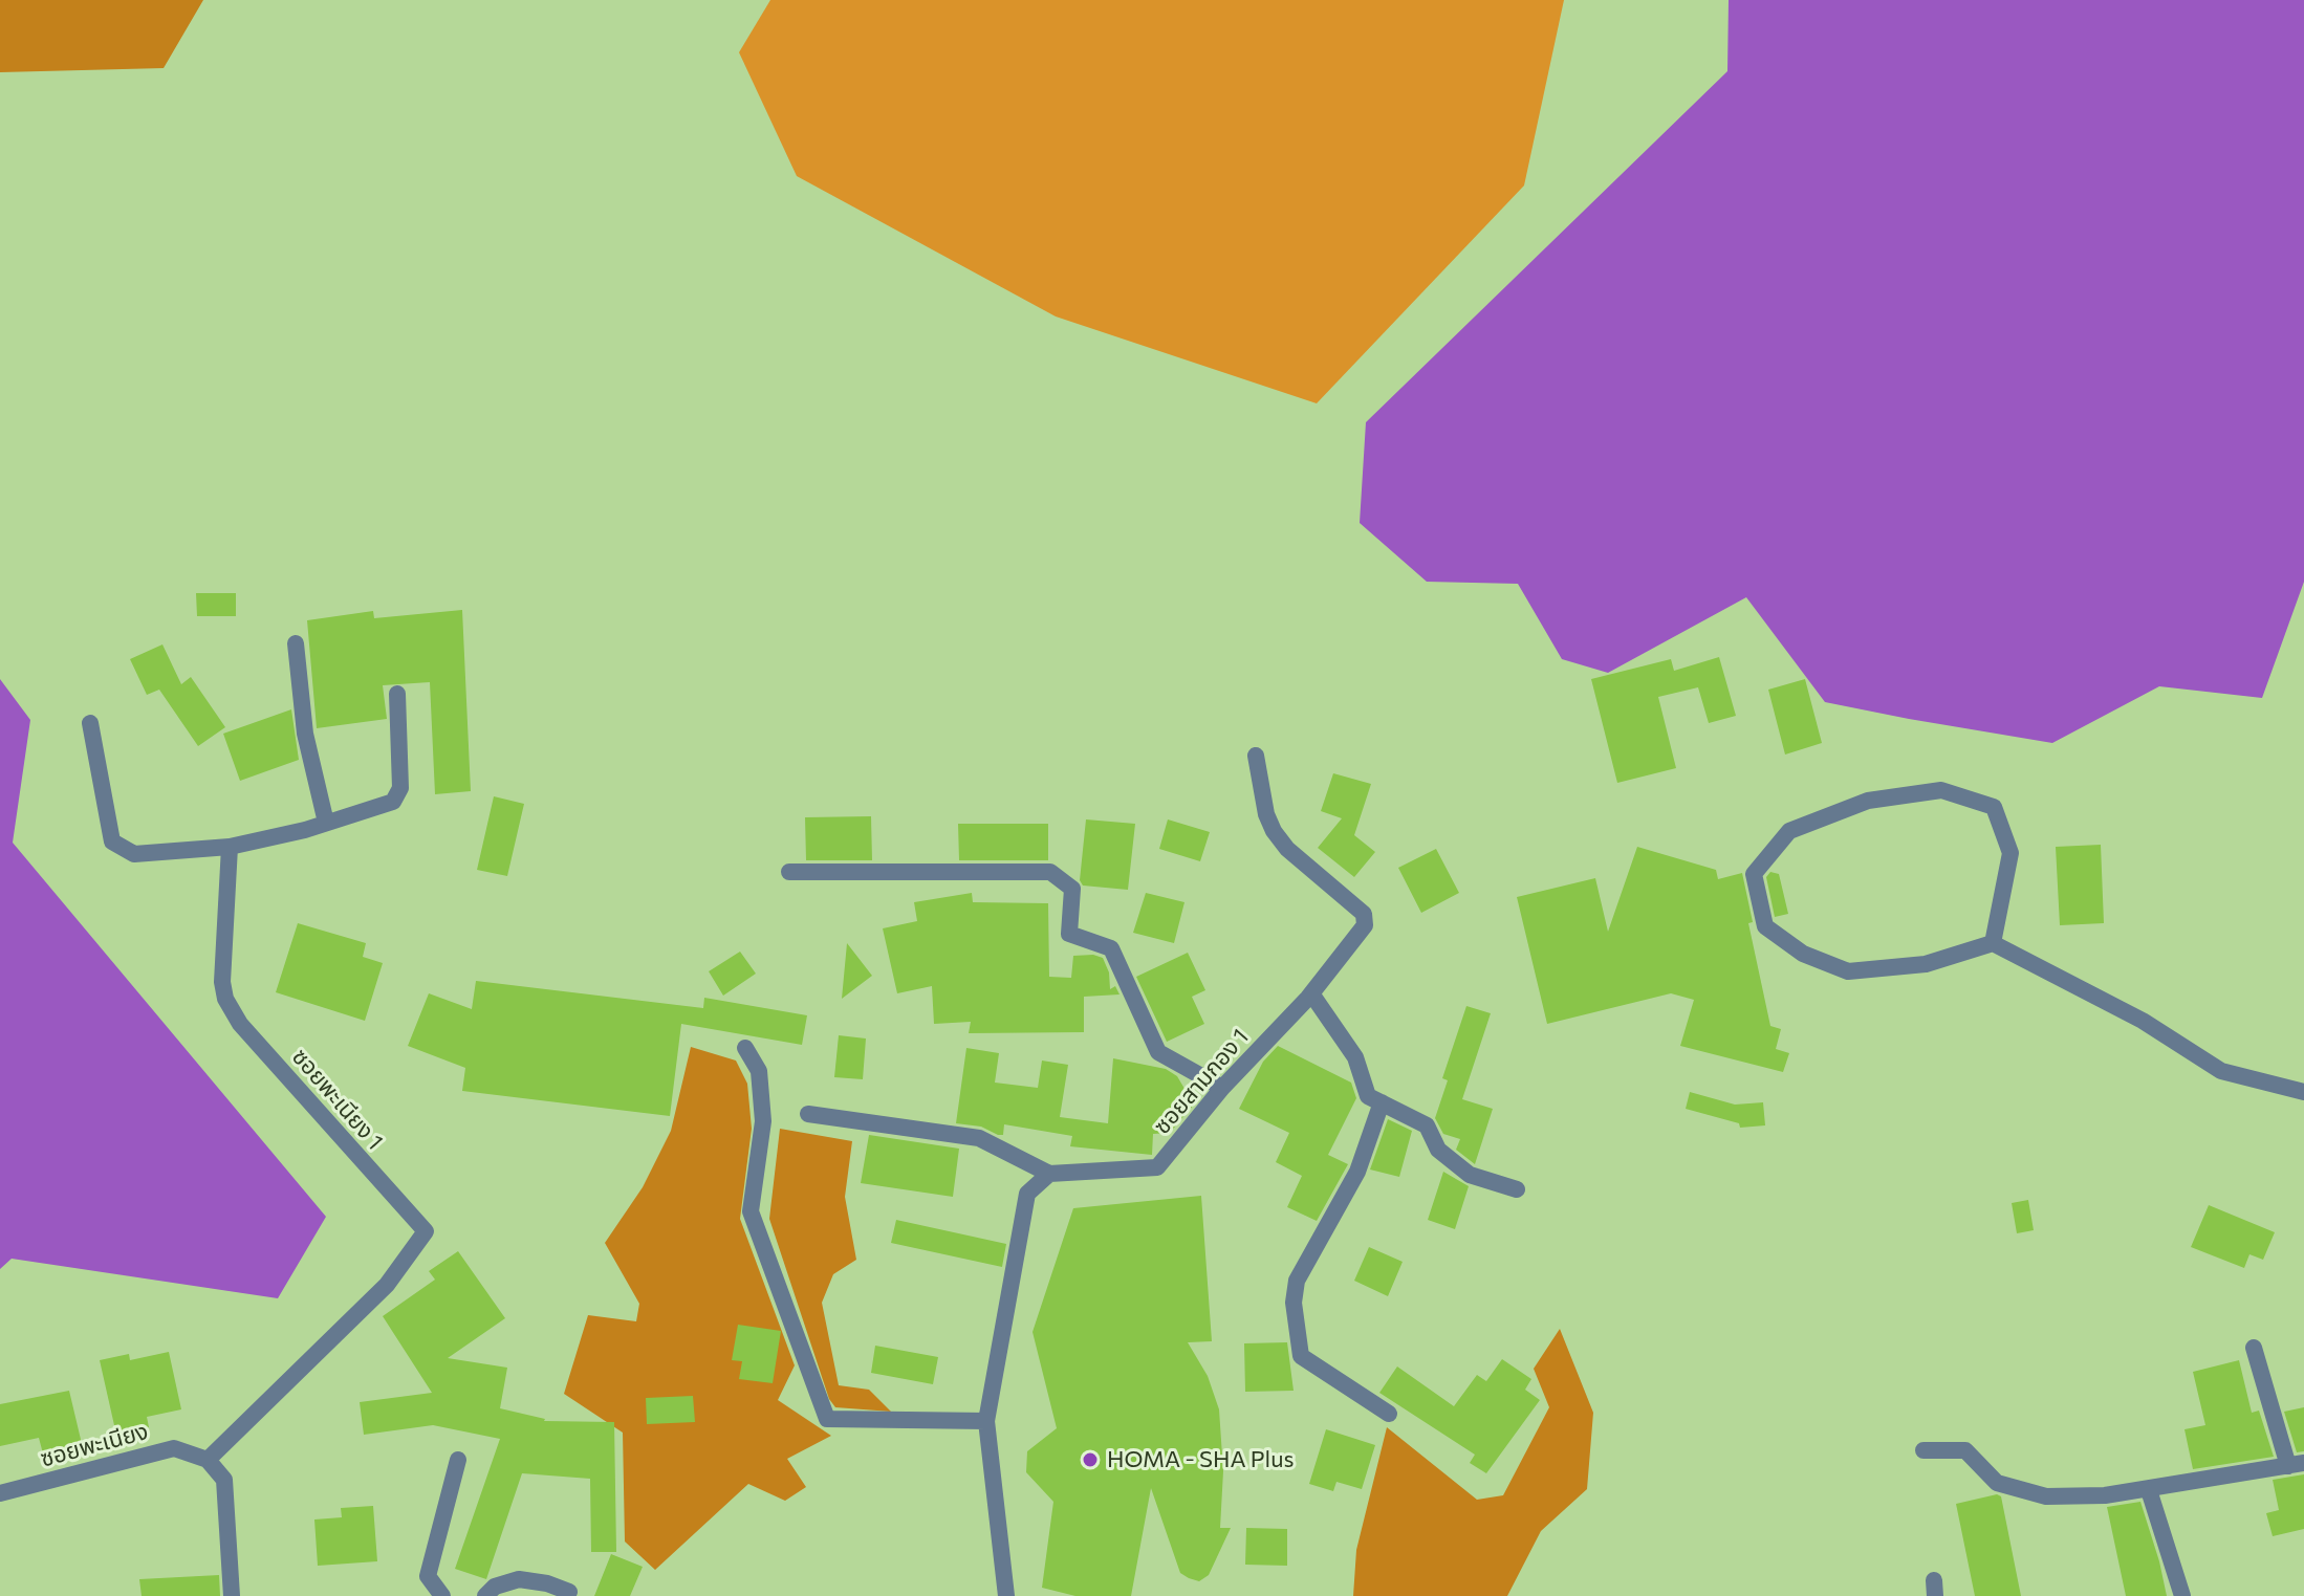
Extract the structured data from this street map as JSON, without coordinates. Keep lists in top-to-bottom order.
{
  "streets": {
    "street": ["ซอยสามกอง 1", "ซอยพะเนียง 1", "ซอยพะเนียง"]
  },
  "crossings": [
    ["ซอยพะเนียง 1", "ซอยพะเนียง"]
  ],
  "places": ["HOMA - SHA Plus"]
}
